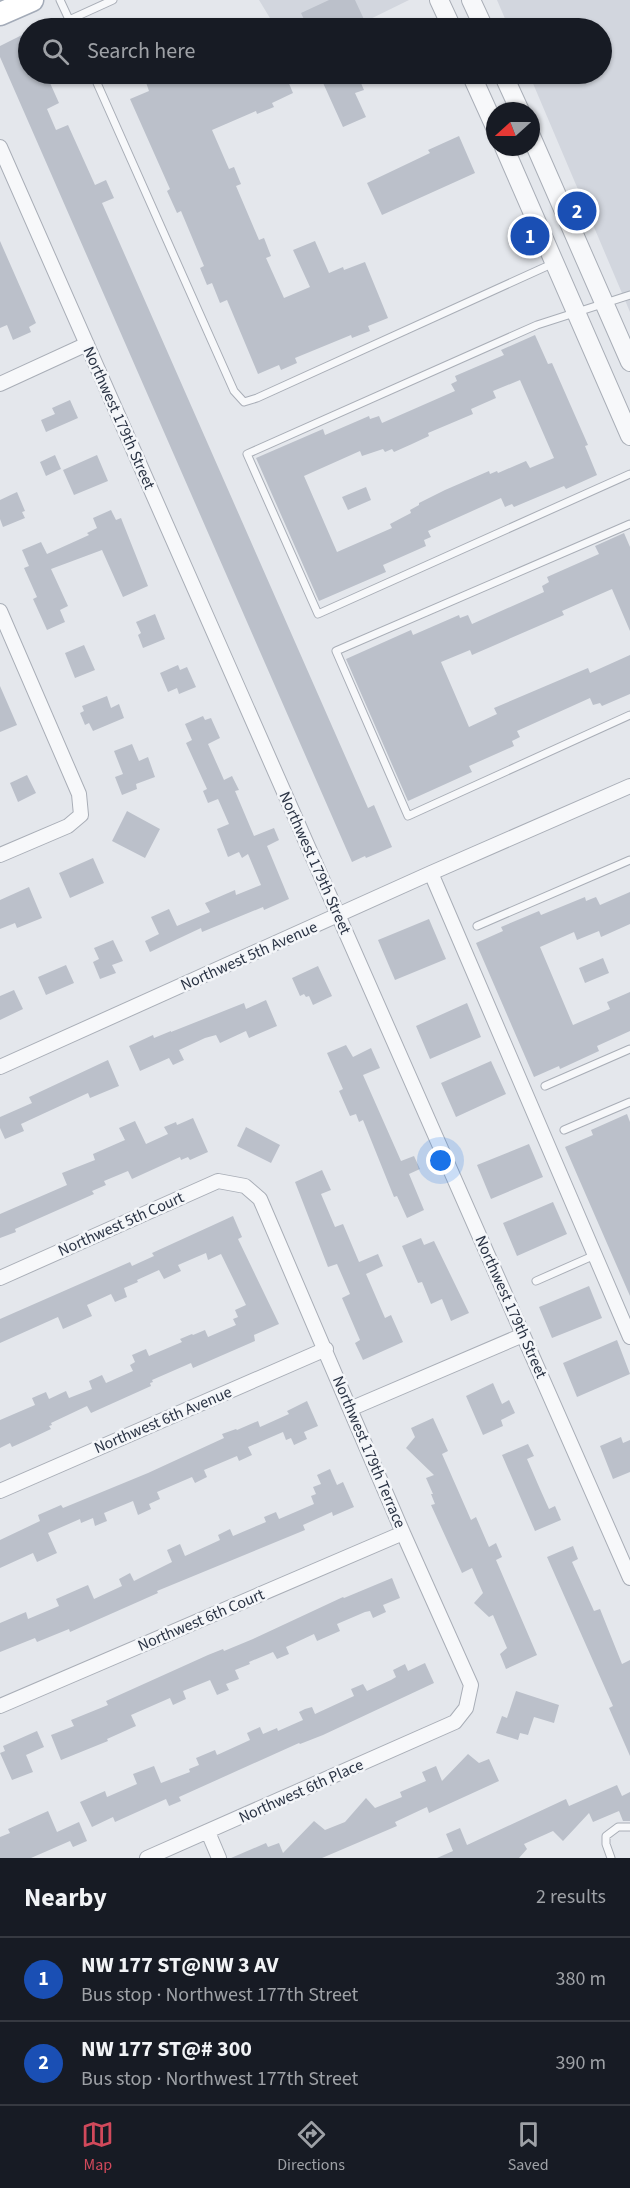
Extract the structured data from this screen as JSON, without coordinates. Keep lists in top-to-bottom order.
{
  "streets": {
    "street": [
      "Northwest 179th Street",
      "Northwest 5th Avenue",
      "Northwest 5th Court",
      "Northwest 6th Avenue",
      "Northwest 179th Terrace",
      "Northwest 6th Court",
      "Northwest 6th Place"
    ]
  },
  "crossings": [
    ["Northwest 179th Street", "Northwest 5th Avenue"],
    ["Northwest 5th Court", "Northwest 179th Terrace"],
    ["Northwest 6th Avenue", "Northwest 179th Terrace"],
    ["Northwest 179th Terrace", "Northwest 6th Court"],
    ["Northwest 179th Terrace", "Northwest 6th Place"]
  ],
  "north": "left",
  "page": {
    "search": "Search here",
    "pins": ["2", "1"],
    "heading": ["Nearby", "2 results"],
    "list": [
      {
        "mark": "1",
        "name": "NW 177 ST@NW 3 AV",
        "note": "Bus stop · Northwest 177th Street",
        "value": "380 m"
      },
      {
        "mark": "2",
        "name": "NW 177 ST@# 300",
        "note": "Bus stop · Northwest 177th Street",
        "value": "390 m"
      }
    ],
    "nav": ["Map", "Directions", "Saved"]
  }
}
